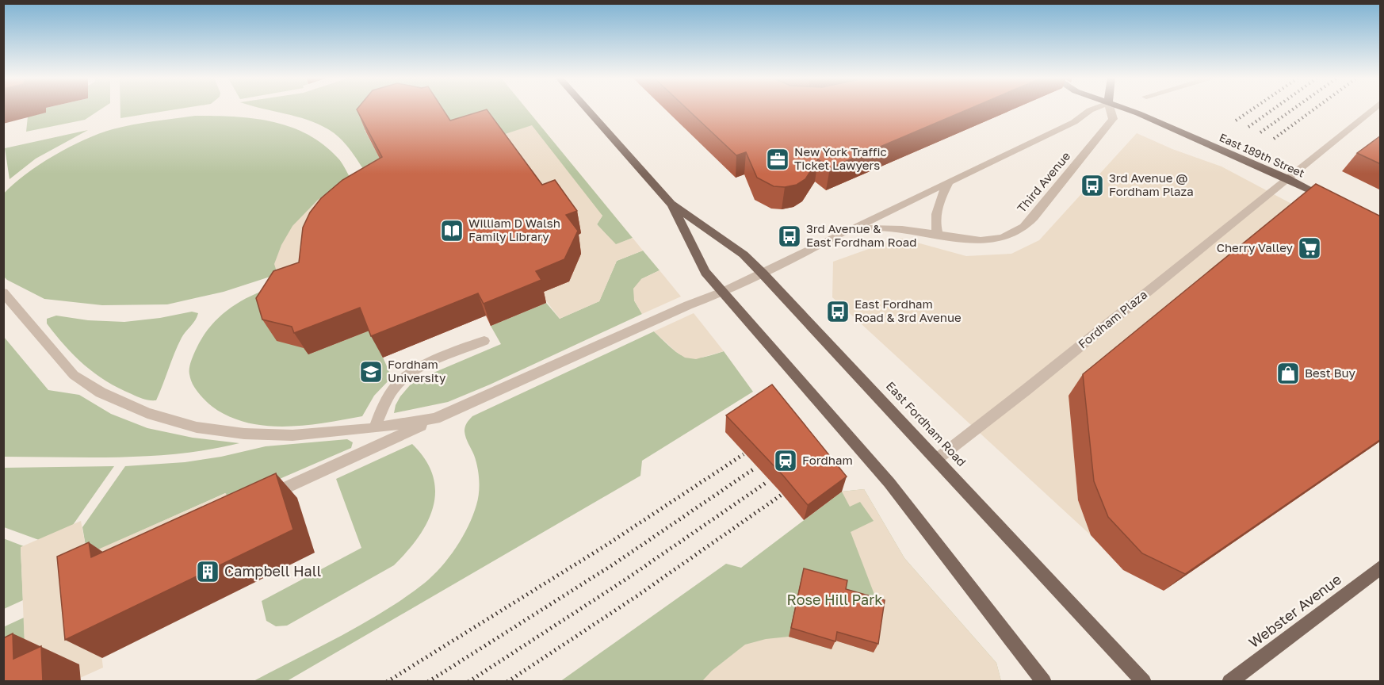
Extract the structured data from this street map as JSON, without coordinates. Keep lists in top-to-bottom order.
{
  "streets": {
    "main road": ["East 189th Street", "East Fordham Road", "Webster Avenue"],
    "street": ["Third Avenue", "Fordham Plaza"]
  },
  "crossings": [
    ["East 189th Street", "Fordham Plaza"],
    ["Third Avenue", "East Fordham Road"],
    ["Fordham Plaza", "East Fordham Road"]
  ],
  "parks": ["Rose Hill Park"],
  "places": {
    "office": ["New York Traffic Ticket Lawyers"],
    "bus stop": ["3rd Avenue @ Fordham Plaza", "3rd Avenue & East Fordham Road", "East Fordham Road & 3rd Avenue"],
    "library": ["William D Walsh Family Library"],
    "supermarket": ["Cherry Valley"],
    "school or university": ["Fordham University"],
    "shop": ["Best Buy"],
    "station": ["Fordham"],
    "building": ["Campbell Hall"]
  }
}
